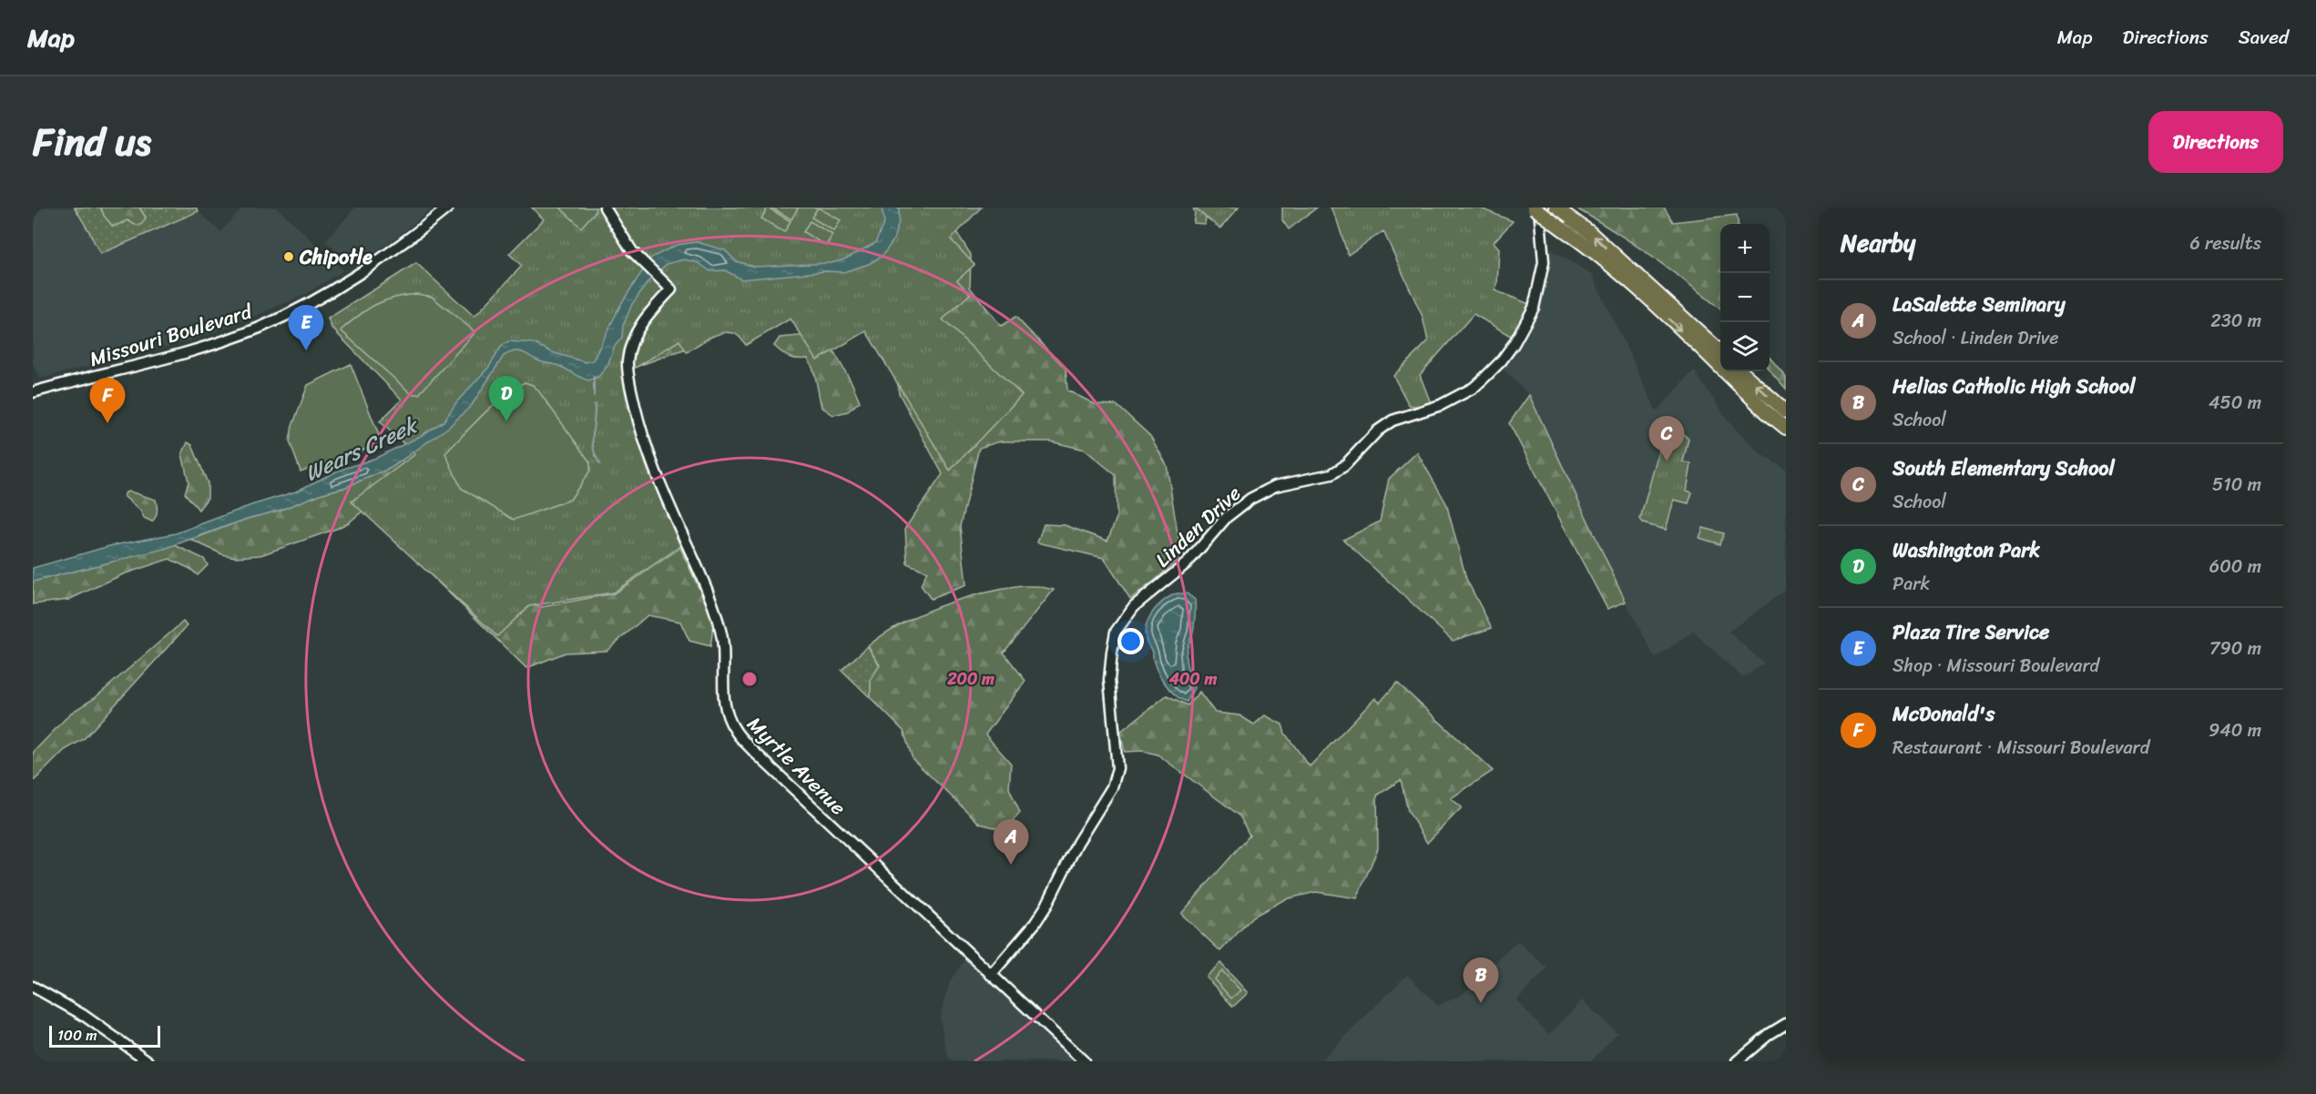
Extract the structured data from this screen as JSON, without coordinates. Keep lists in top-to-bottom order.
{
  "streets": {
    "street": ["Missouri Boulevard", "Linden Drive", "Myrtle Avenue"]
  },
  "crossings": [
    ["Linden Drive", "Myrtle Avenue"]
  ],
  "water": ["Wears Creek"],
  "places": ["Chipotle"],
  "scale_bar": "100 m",
  "page": {
    "header": "Map",
    "nav": ["Map", "Directions", "Saved"],
    "title": "Find us",
    "buttons": "Directions",
    "heading": ["Nearby", "6 results"],
    "map_buttons": ["+", "−"],
    "list": [
      {
        "mark": "A",
        "name": "LaSalette Seminary",
        "note": "School · Linden Drive",
        "value": "230 m"
      },
      {
        "mark": "B",
        "name": "Helias Catholic High School",
        "note": "School",
        "value": "450 m"
      },
      {
        "mark": "C",
        "name": "South Elementary School",
        "note": "School",
        "value": "510 m"
      },
      {
        "mark": "D",
        "name": "Washington Park",
        "note": "Park",
        "value": "600 m"
      },
      {
        "mark": "E",
        "name": "Plaza Tire Service",
        "note": "Shop · Missouri Boulevard",
        "value": "790 m"
      },
      {
        "mark": "F",
        "name": "McDonald's",
        "note": "Restaurant · Missouri Boulevard",
        "value": "940 m"
      }
    ],
    "pins": [
      "E",
      "D",
      "F",
      "C",
      "A",
      "B"
    ],
    "scale": "100 m"
  },
  "rings": ["200 m", "400 m"]
}
